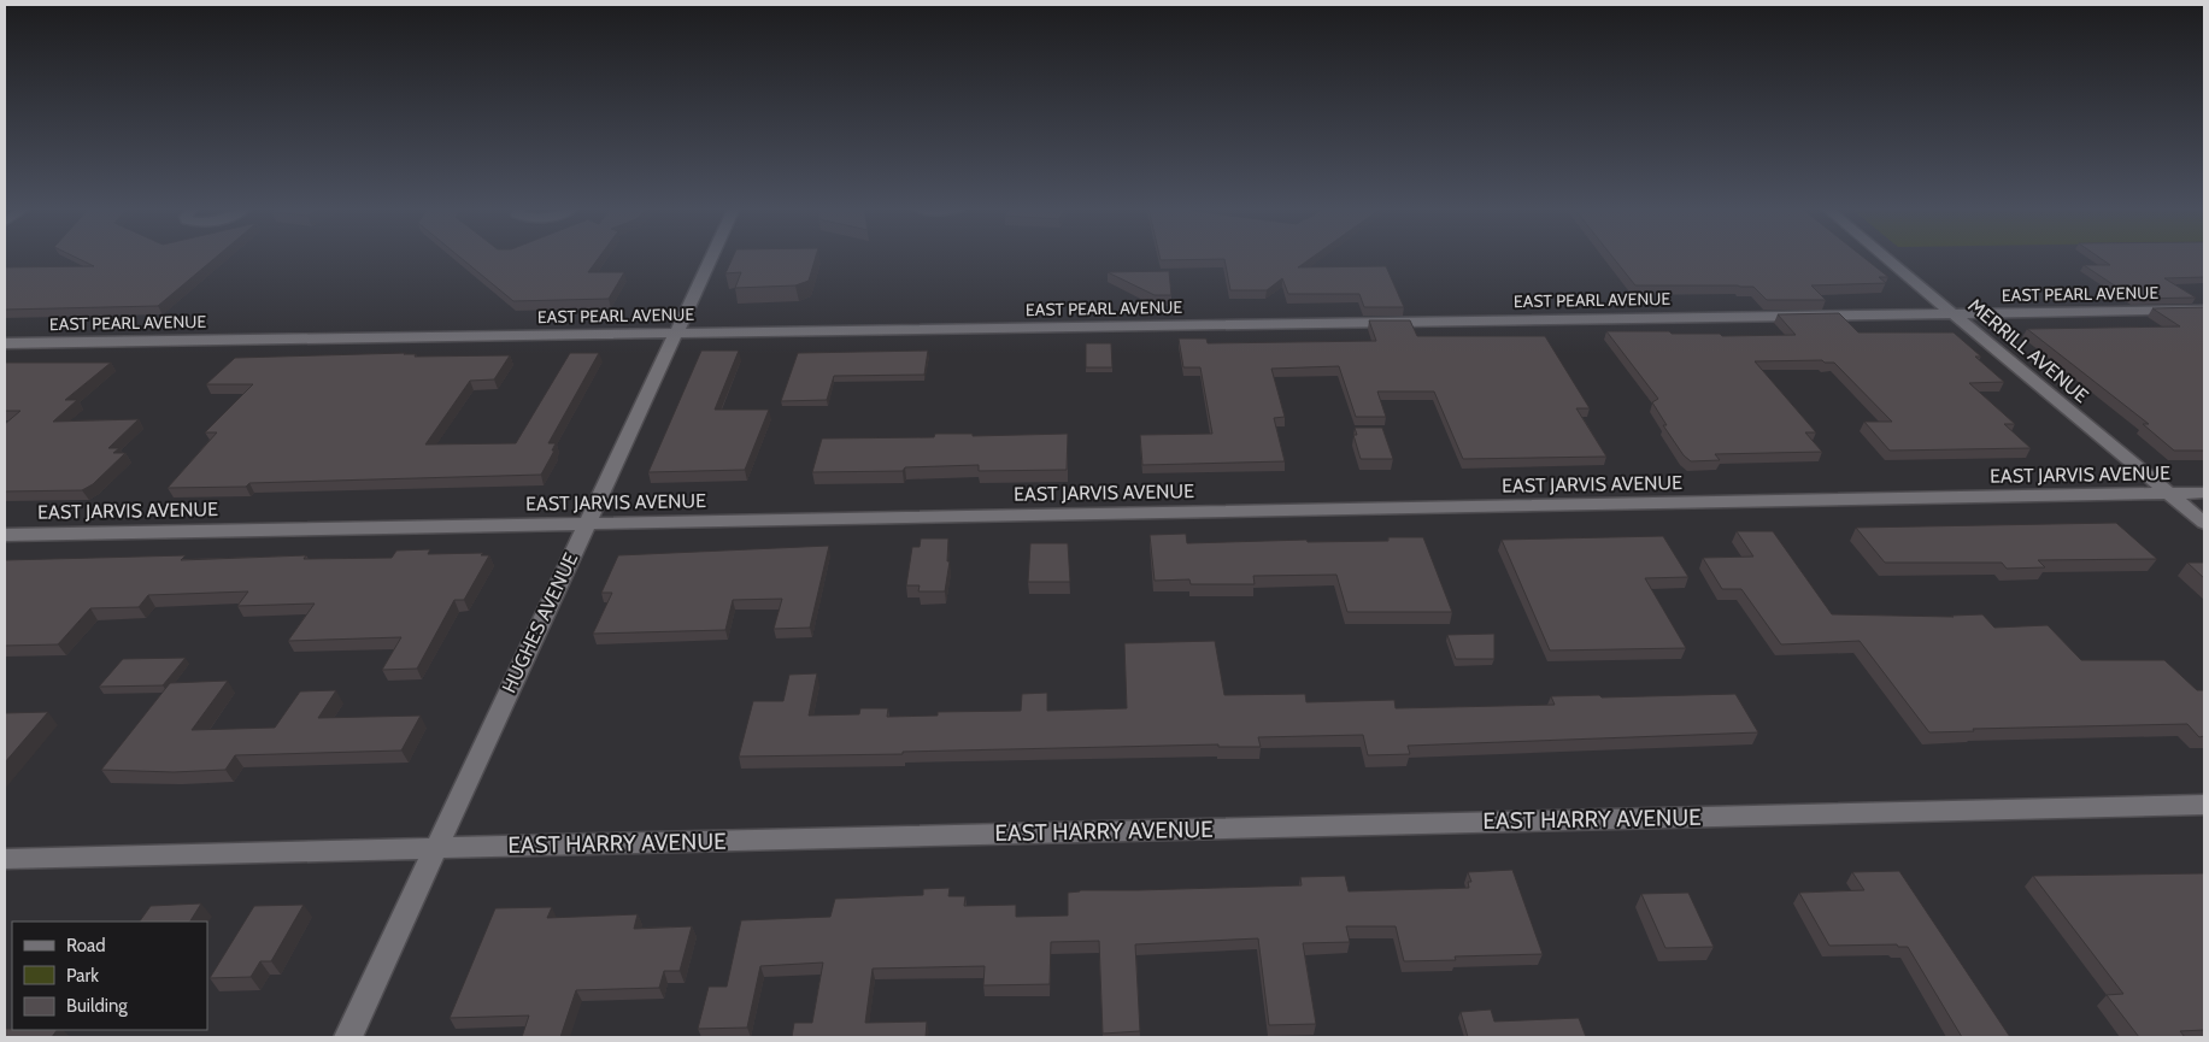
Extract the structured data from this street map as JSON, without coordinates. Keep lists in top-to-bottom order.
{
  "streets": {
    "street": [
      "EAST PEARL AVENUE",
      "MERRILL AVENUE",
      "EAST JARVIS AVENUE",
      "HUGHES AVENUE",
      "EAST HARRY AVENUE"
    ]
  },
  "crossings": [
    ["EAST PEARL AVENUE", "MERRILL AVENUE"],
    ["EAST PEARL AVENUE", "HUGHES AVENUE"],
    ["MERRILL AVENUE", "EAST JARVIS AVENUE"],
    ["EAST JARVIS AVENUE", "HUGHES AVENUE"],
    ["HUGHES AVENUE", "EAST HARRY AVENUE"]
  ],
  "legend": ["Road", "Park", "Building"]
}
